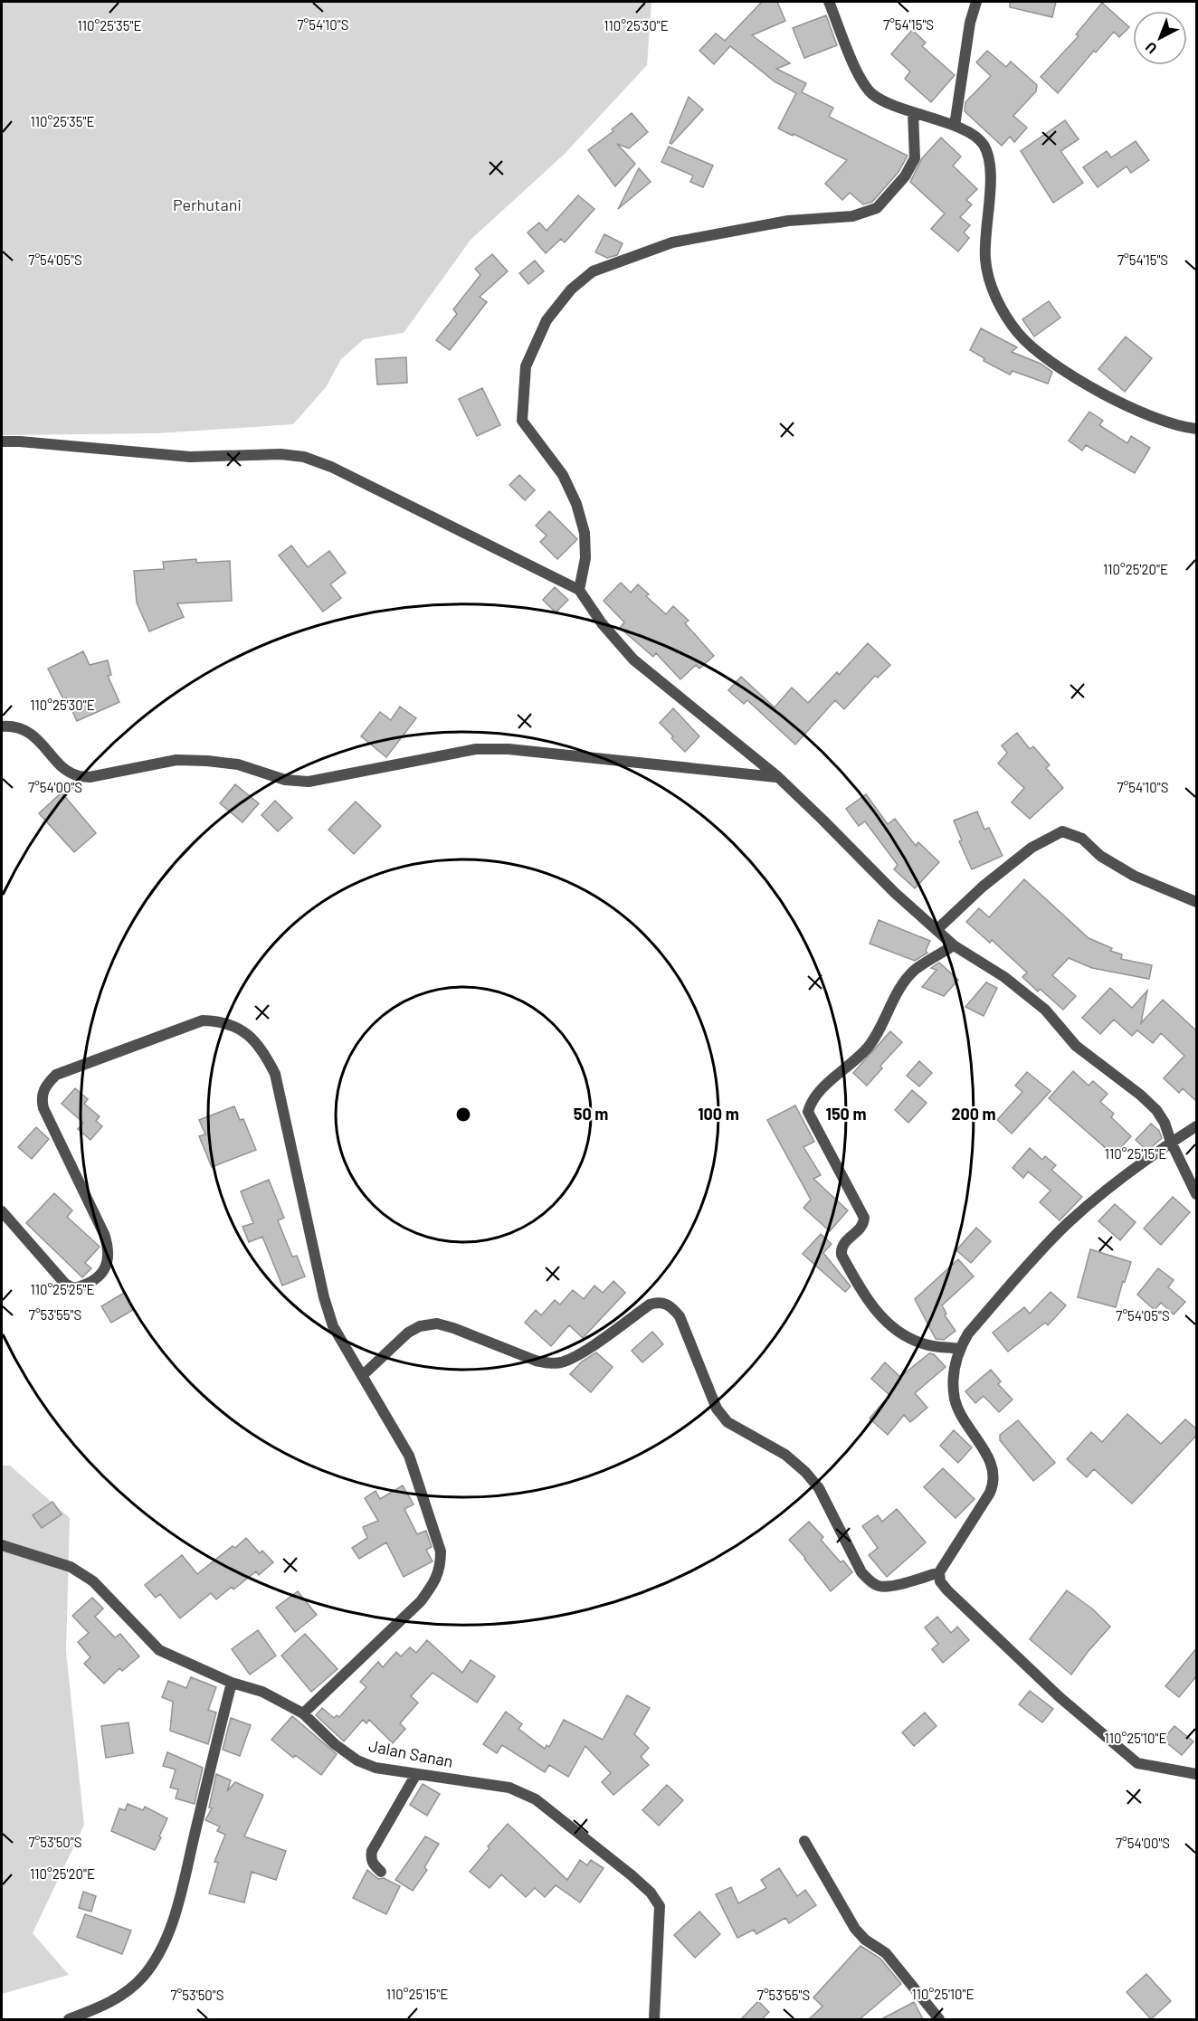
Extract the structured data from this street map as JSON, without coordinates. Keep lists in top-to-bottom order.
{
  "streets": {
    "street": ["Jalan Sanan"]
  },
  "parks": ["Perhutani"],
  "north": "bottom left",
  "coordinates": [
    "7°54'15\"S",
    "7°54'10\"S",
    "110°25'35\"E",
    "110°25'30\"E",
    "7°54'05\"S",
    "110°25'20\"E",
    "7°54'00\"S",
    "110°25'15\"E",
    "110°25'25\"E",
    "7°53'55\"S",
    "110°25'10\"E",
    "7°53'50\"S"
  ],
  "rings": [
    "50 m",
    "100 m",
    "150 m",
    "200 m"
  ]
}
